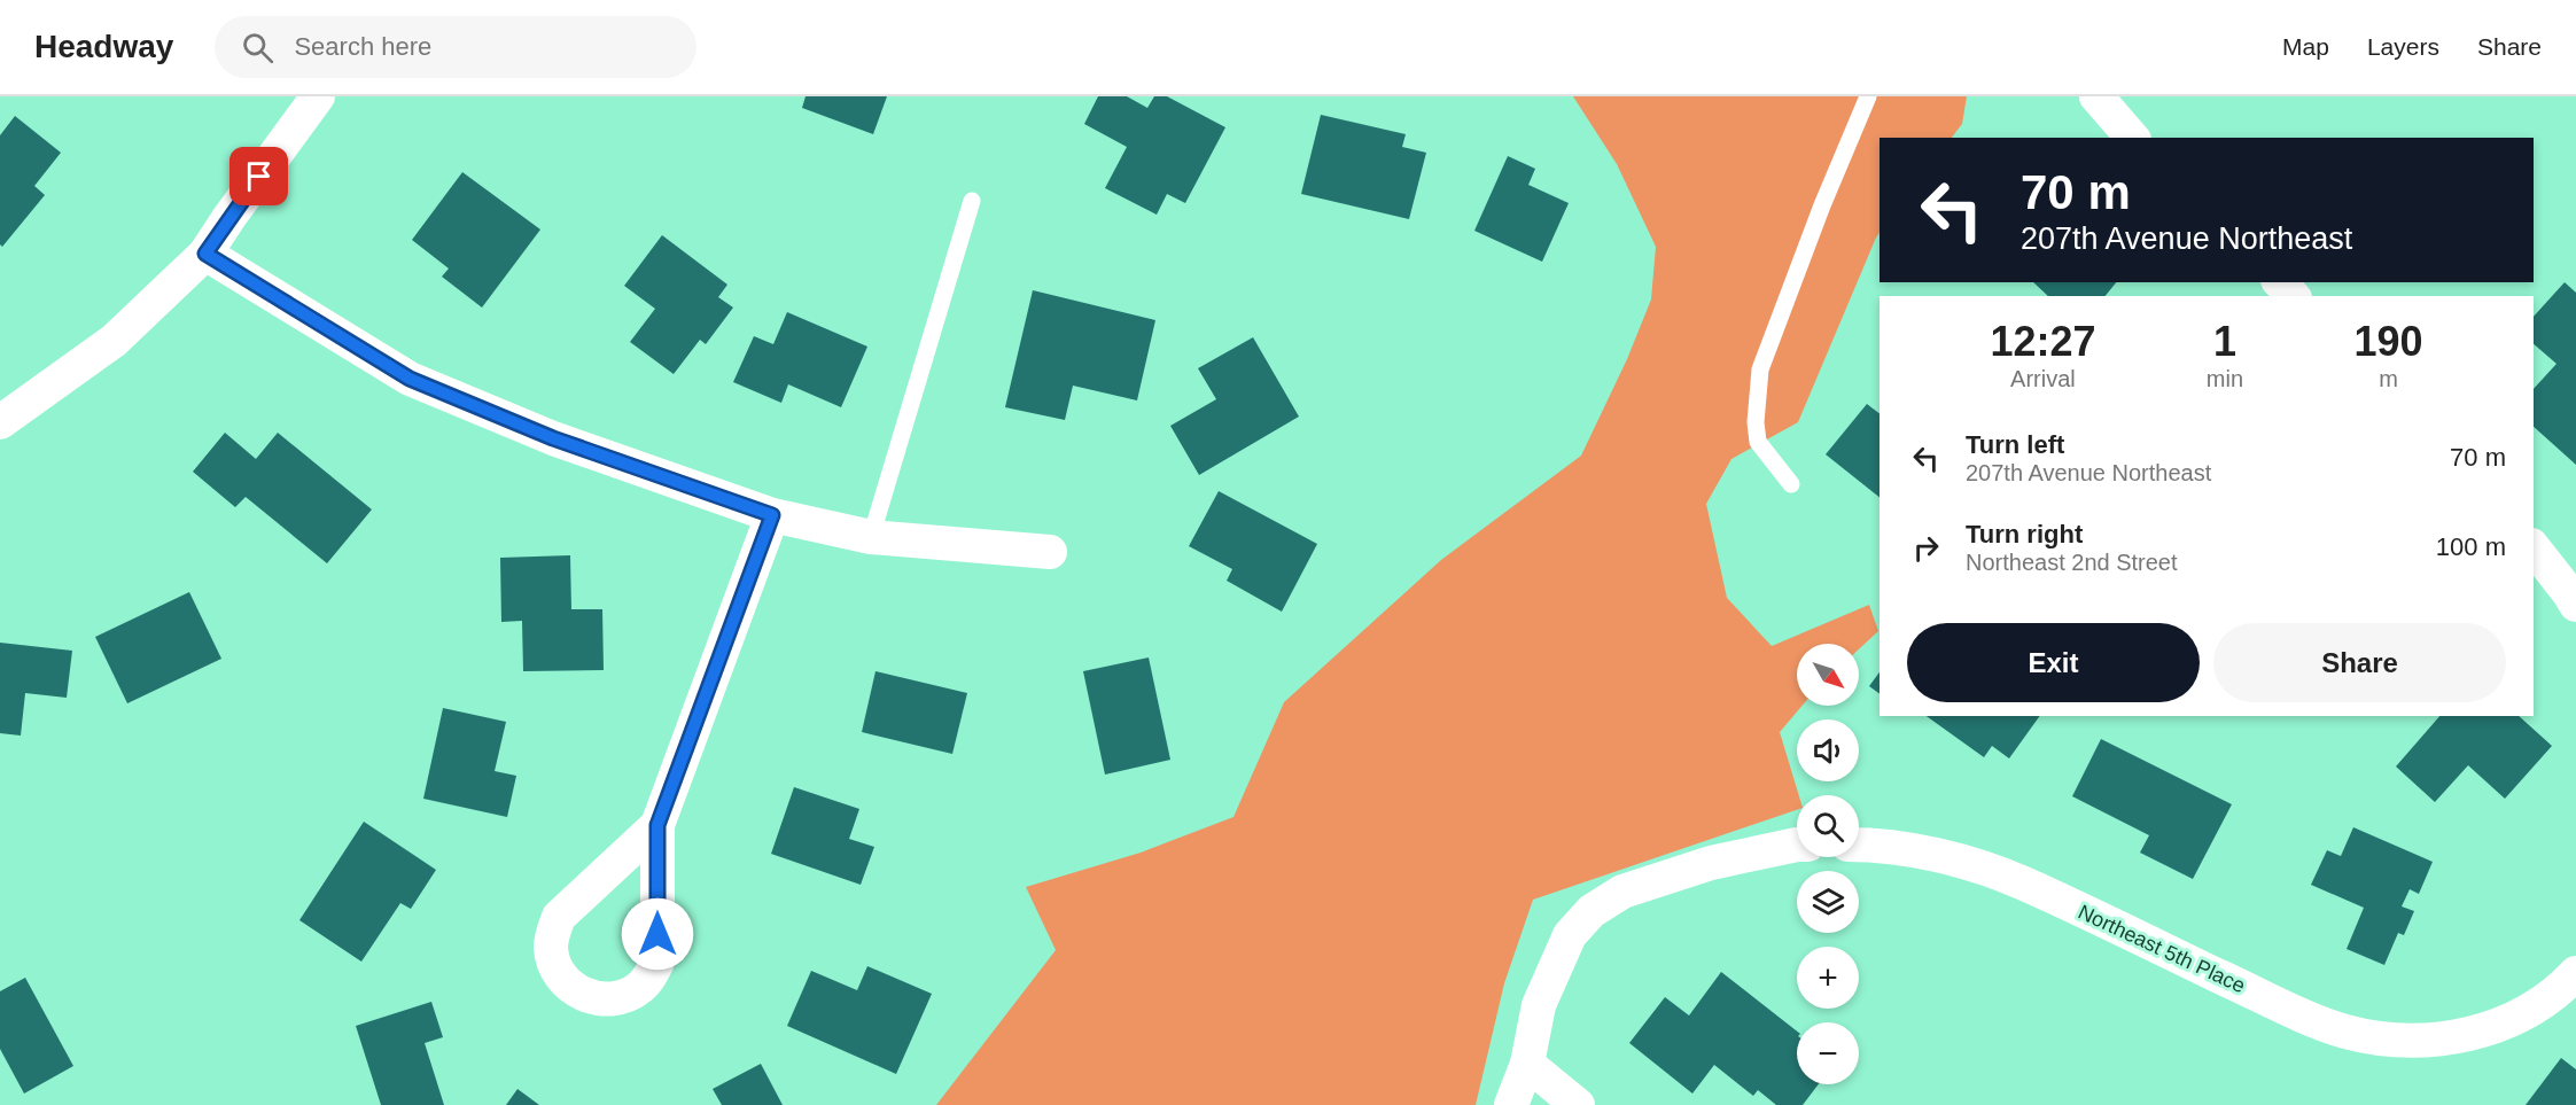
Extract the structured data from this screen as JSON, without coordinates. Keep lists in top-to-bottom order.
{
  "streets": {
    "street": ["Northeast 5th Place"]
  },
  "north": "bottom right",
  "page": {
    "header": "Headway",
    "search": "Search here",
    "nav": ["Map", "Layers", "Share"],
    "turn": ["70 m", "207th Avenue Northeast"],
    "eta": [
      "12:27",
      "Arrival",
      "1",
      "min",
      "190",
      "m"
    ],
    "list": [
      {
        "name": "Turn left",
        "note": "207th Avenue Northeast",
        "value": "70 m"
      },
      {
        "name": "Turn right",
        "note": "Northeast 2nd Street",
        "value": "100 m"
      }
    ],
    "buttons": ["Exit", "Share"],
    "map_buttons": ["+", "−"]
  }
}
